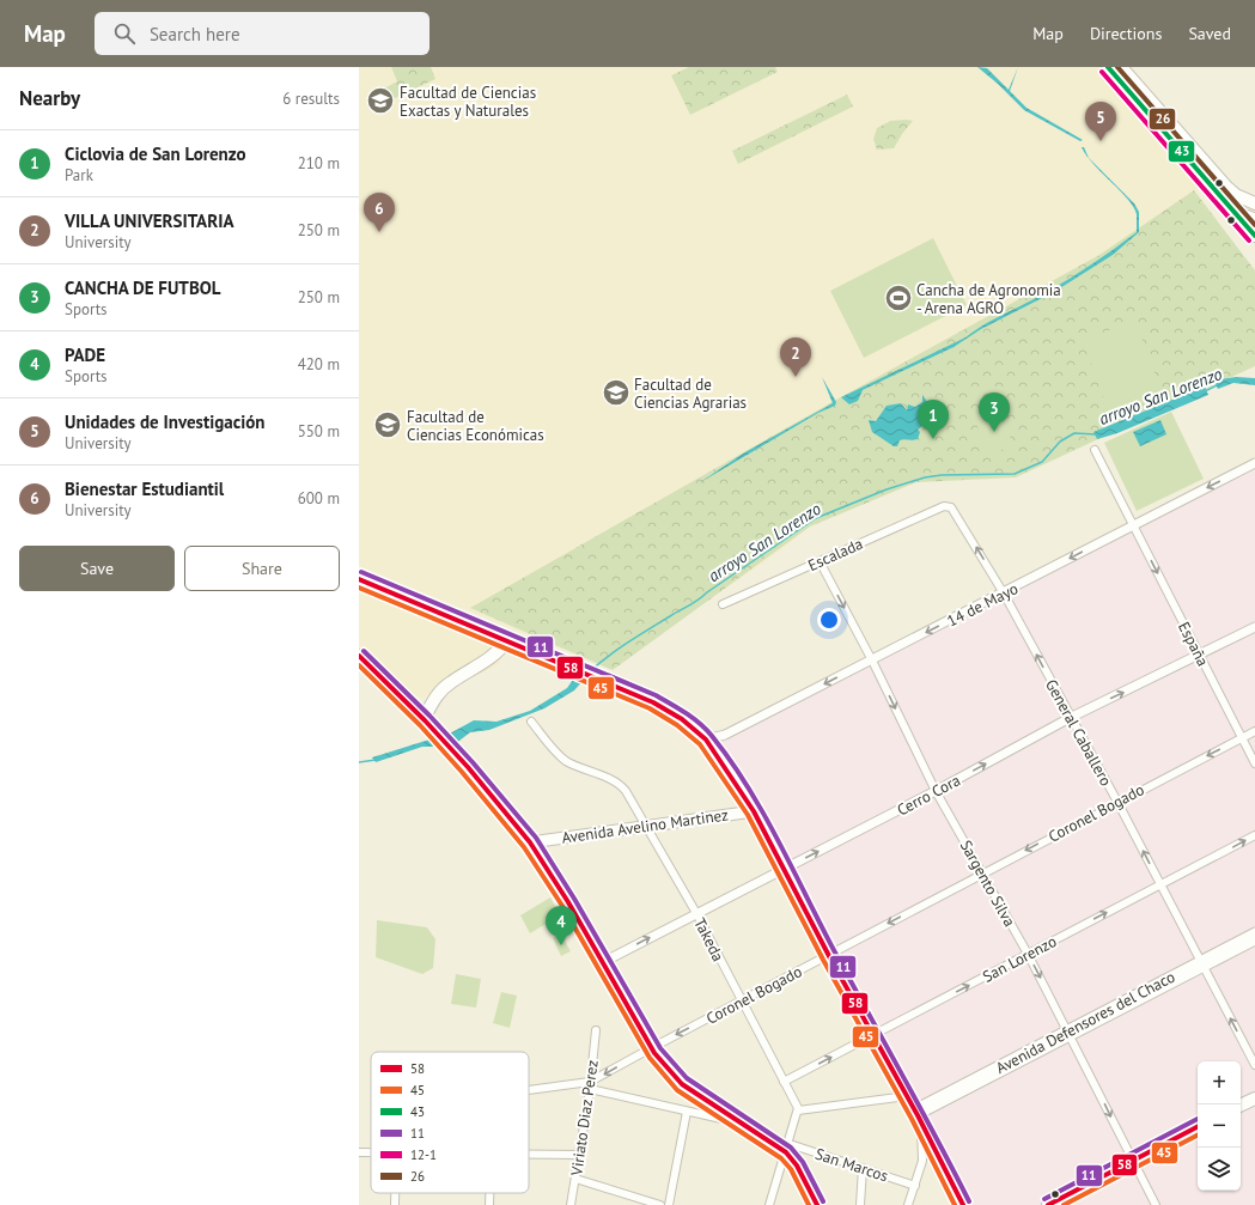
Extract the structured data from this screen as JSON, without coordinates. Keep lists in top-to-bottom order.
{
  "streets": {
    "main road": ["Avenida Avelino Martinez"],
    "street": [
      "Escalada",
      "14 de Mayo",
      "España",
      "General Caballero",
      "Cerro Cora",
      "Coronel Bogado",
      "Sargento Silva",
      "Takeda",
      "San Lorenzo",
      "Avenida Defensores del Chaco",
      "Viriato Diaz Perez",
      "San Marcos"
    ]
  },
  "crossings": [
    ["Escalada", "General Caballero"],
    ["Escalada", "Sargento Silva"],
    ["14 de Mayo", "España"],
    ["14 de Mayo", "General Caballero"],
    ["14 de Mayo", "Sargento Silva"],
    ["España", "Cerro Cora"],
    ["España", "Coronel Bogado"],
    ["General Caballero", "Cerro Cora"],
    ["General Caballero", "Coronel Bogado"],
    ["General Caballero", "San Lorenzo"],
    ["General Caballero", "Avenida Defensores del Chaco"],
    ["Cerro Cora", "Sargento Silva"],
    ["Cerro Cora", "Takeda"],
    ["Coronel Bogado", "Sargento Silva"],
    ["Coronel Bogado", "Takeda"],
    ["Coronel Bogado", "Viriato Diaz Perez"],
    ["Avenida Avelino Martinez", "Takeda"],
    ["Sargento Silva", "San Lorenzo"],
    ["Sargento Silva", "Avenida Defensores del Chaco"],
    ["Takeda", "San Lorenzo"]
  ],
  "one_way": [
    "14 de Mayo",
    "España",
    "General Caballero",
    "Cerro Cora",
    "Coronel Bogado",
    "Sargento Silva",
    "San Lorenzo"
  ],
  "water": ["arroyo San Lorenzo"],
  "places": {
    "school or university": ["Facultad de Ciencias Exactas y Naturales", "Facultad de Ciencias Agrarias", "Facultad de Ciencias Económicas"],
    "sports": ["Cancha de Agronomia - Arena AGRO"]
  },
  "lines": [
    "transit line 43",
    "transit line 26",
    "transit line 12-1",
    "transit line 11",
    "transit line 58",
    "transit line 45"
  ],
  "legend": [
    "58",
    "45",
    "43",
    "11",
    "12-1",
    "26"
  ],
  "page": {
    "header": "Map",
    "search": "Search here",
    "nav": ["Map", "Directions", "Saved"],
    "heading": ["Nearby", "6 results"],
    "pins": [
      "5",
      "6",
      "2",
      "3",
      "1",
      "4"
    ],
    "list": [
      {
        "mark": "1",
        "name": "Ciclovia de San Lorenzo",
        "note": "Park",
        "value": "210 m"
      },
      {
        "mark": "2",
        "name": "VILLA UNIVERSITARIA",
        "note": "University",
        "value": "250 m"
      },
      {
        "mark": "3",
        "name": "CANCHA DE FUTBOL",
        "note": "Sports",
        "value": "250 m"
      },
      {
        "mark": "4",
        "name": "PADE",
        "note": "Sports",
        "value": "420 m"
      },
      {
        "mark": "5",
        "name": "Unidades de Investigación",
        "note": "University",
        "value": "550 m"
      },
      {
        "mark": "6",
        "name": "Bienestar Estudiantil",
        "note": "University",
        "value": "600 m"
      }
    ],
    "buttons": ["Save", "Share"],
    "map_buttons": ["+", "−"]
  }
}
